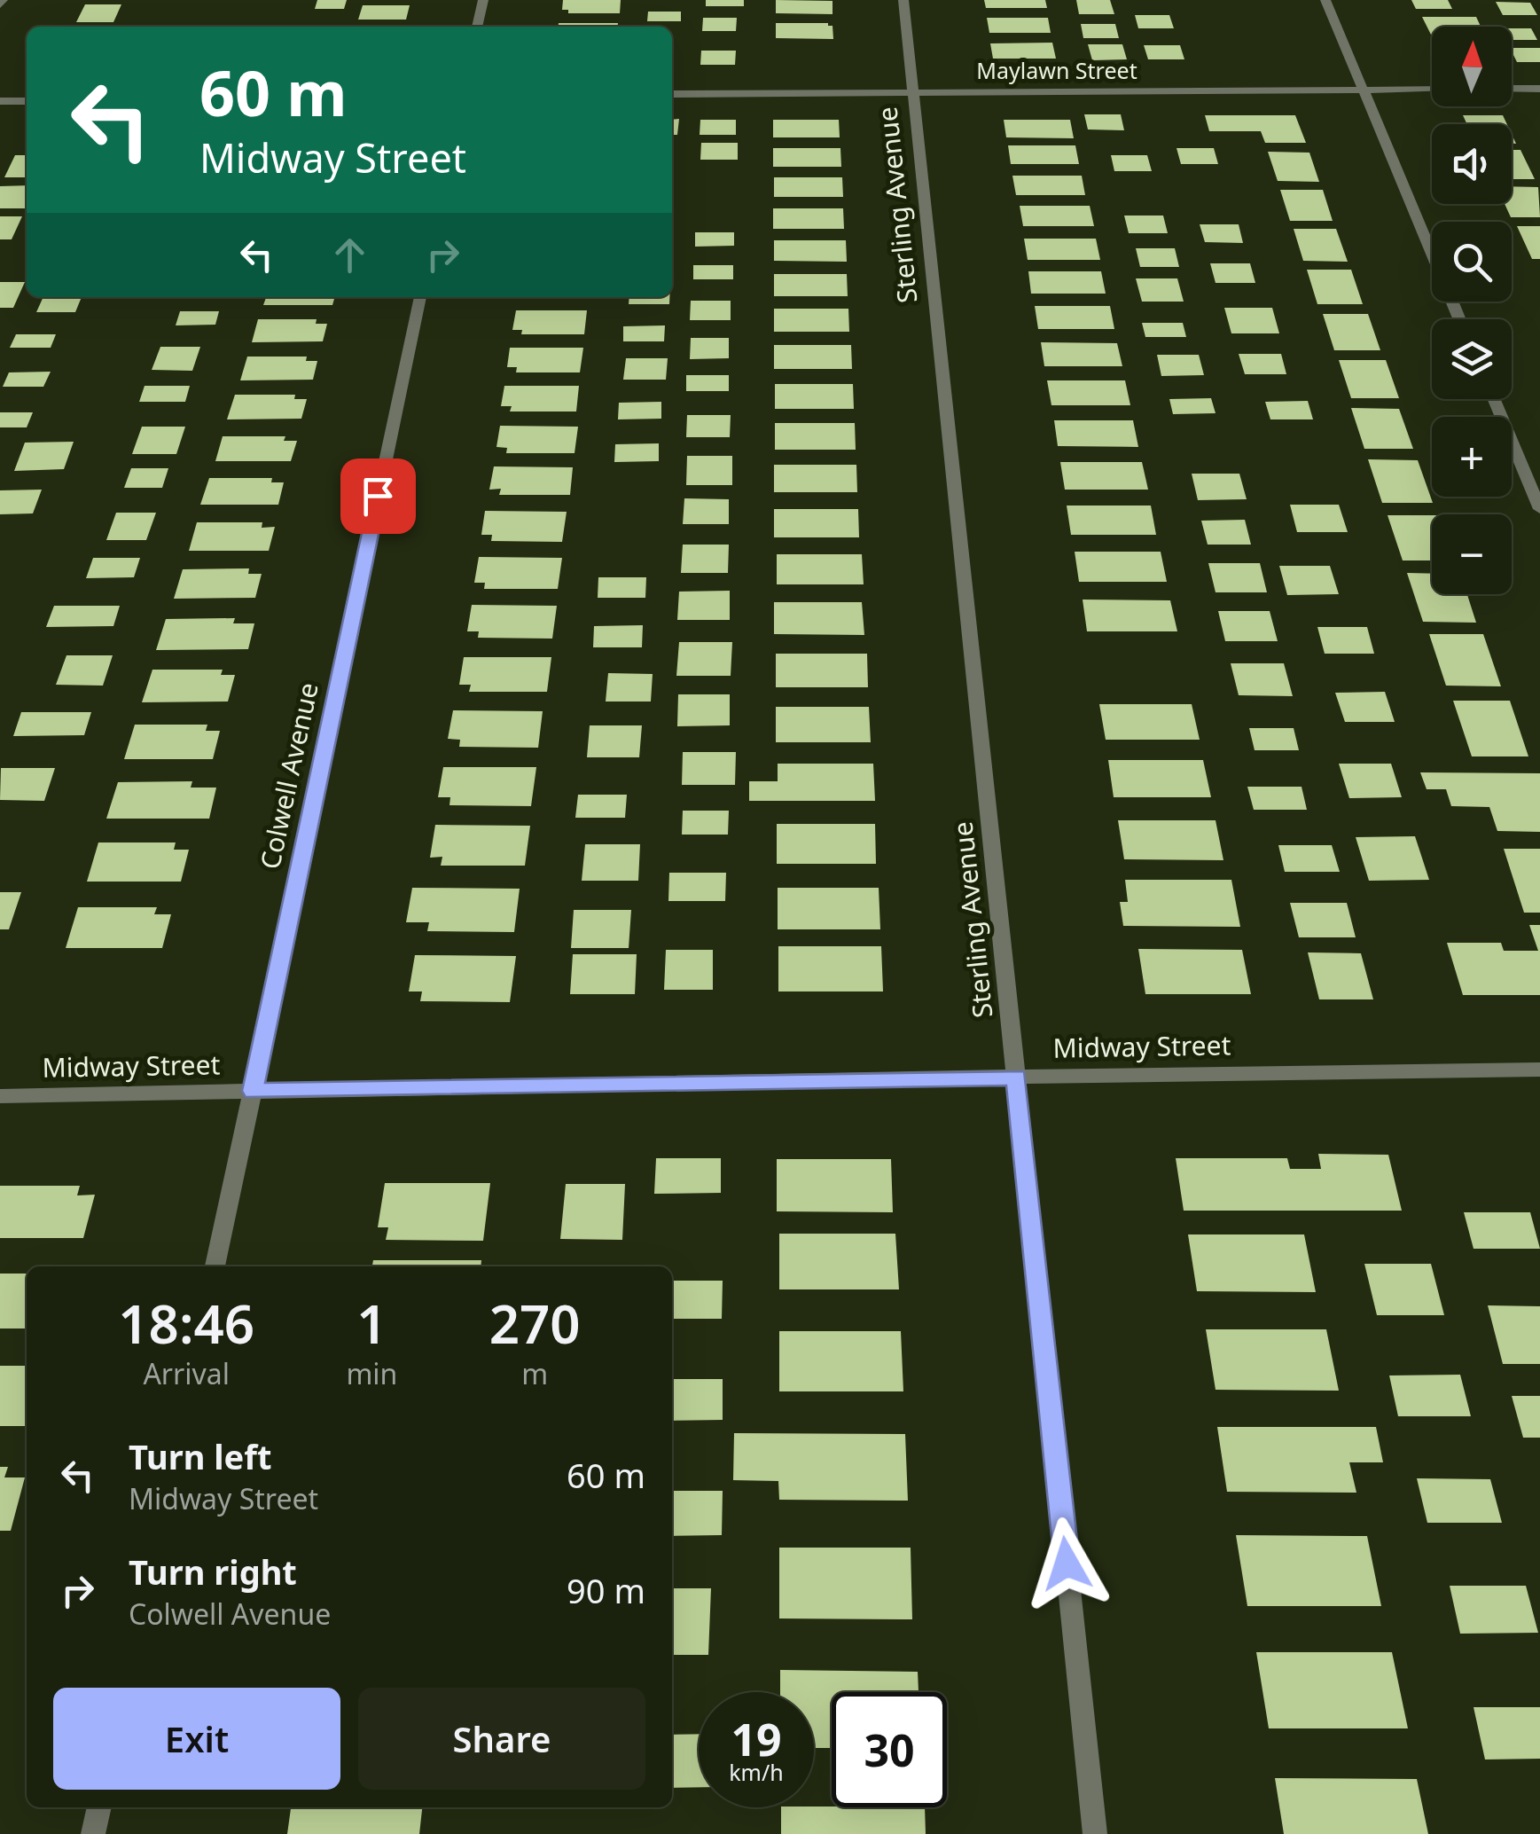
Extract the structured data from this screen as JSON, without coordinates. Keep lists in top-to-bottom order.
{
  "streets": {
    "street": [
      "Maylawn Street",
      "Sterling Avenue",
      "Colwell Avenue",
      "Midway Street"
    ]
  },
  "crossings": [
    ["Maylawn Street", "Sterling Avenue"],
    ["Sterling Avenue", "Midway Street"],
    ["Colwell Avenue", "Midway Street"]
  ],
  "north": "top",
  "page": {
    "map_buttons": ["+", "−"],
    "turn": ["60 m", "Midway Street"],
    "eta": [
      "18:46",
      "Arrival",
      "1",
      "min",
      "270",
      "m"
    ],
    "list": [
      {
        "name": "Turn left",
        "note": "Midway Street",
        "value": "60 m"
      },
      {
        "name": "Turn right",
        "note": "Colwell Avenue",
        "value": "90 m"
      }
    ],
    "buttons": ["Exit", "Share"],
    "speed": "19 km/h",
    "limit": "30"
  }
}
